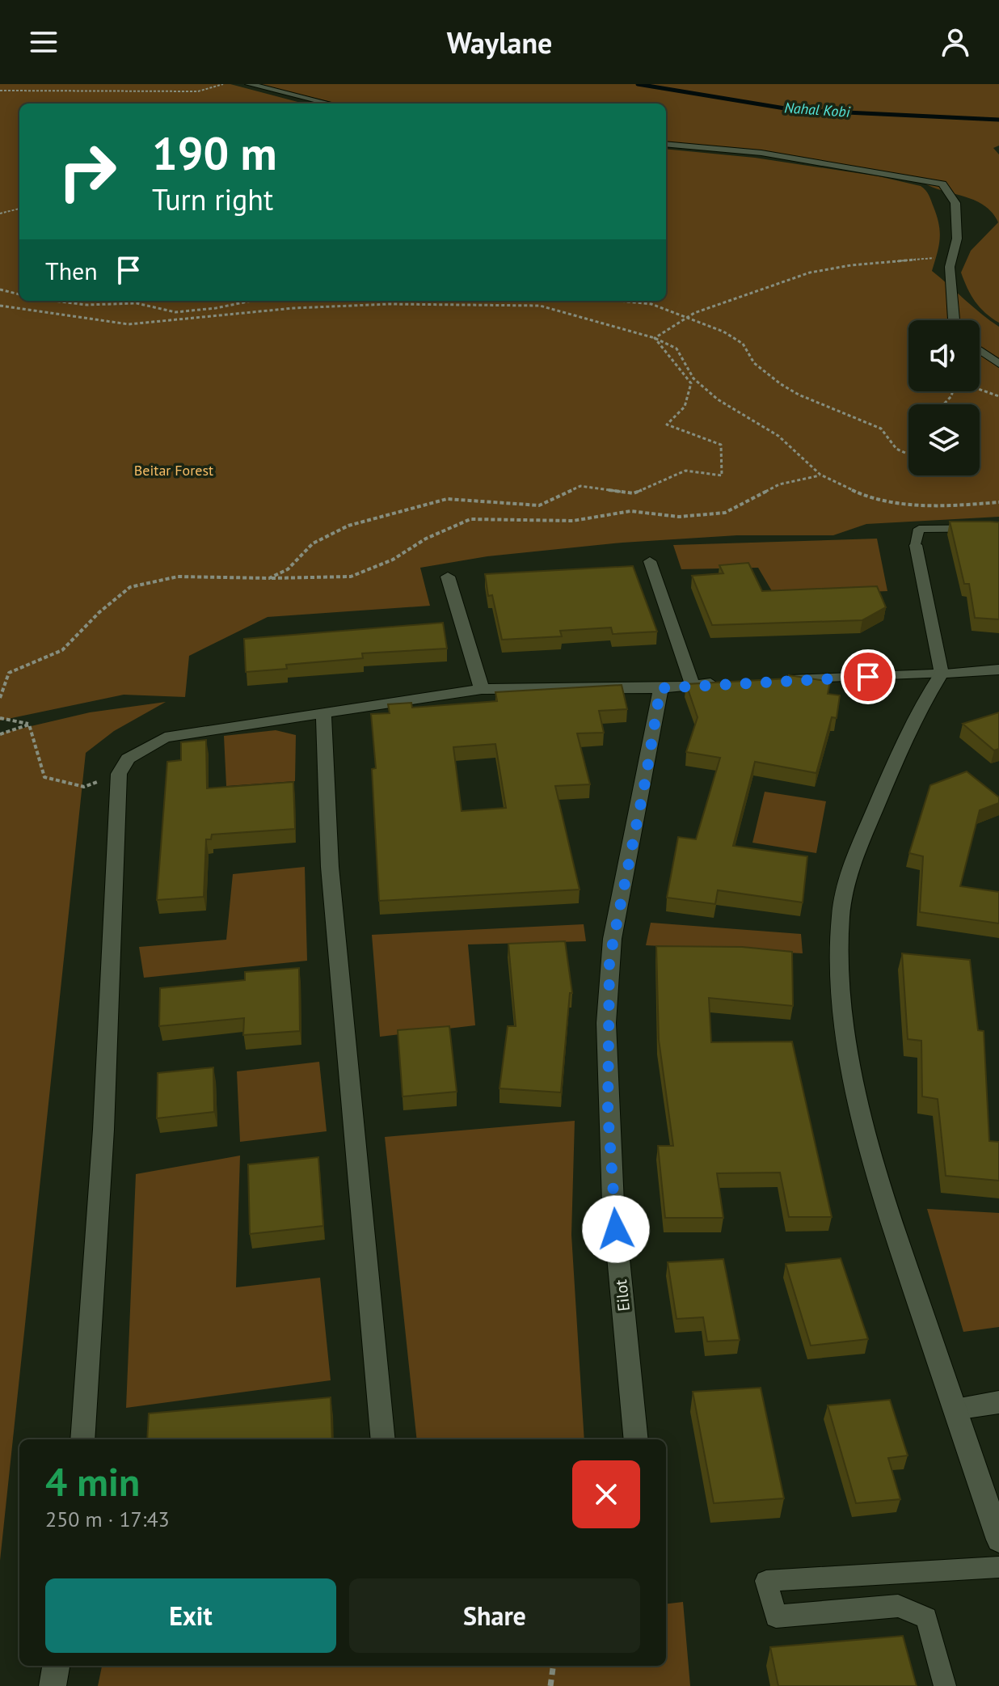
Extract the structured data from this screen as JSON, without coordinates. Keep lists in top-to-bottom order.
{
  "streets": {
    "street": ["Eilot"]
  },
  "water": ["Nahal Kobi"],
  "parks": ["Beitar Forest"],
  "page": {
    "header": "Waylane",
    "turn": ["190 m", "Turn right"],
    "then": "Then",
    "heading": ["4 min", "250 m · 17:43"],
    "buttons": ["Exit", "Share"]
  }
}
